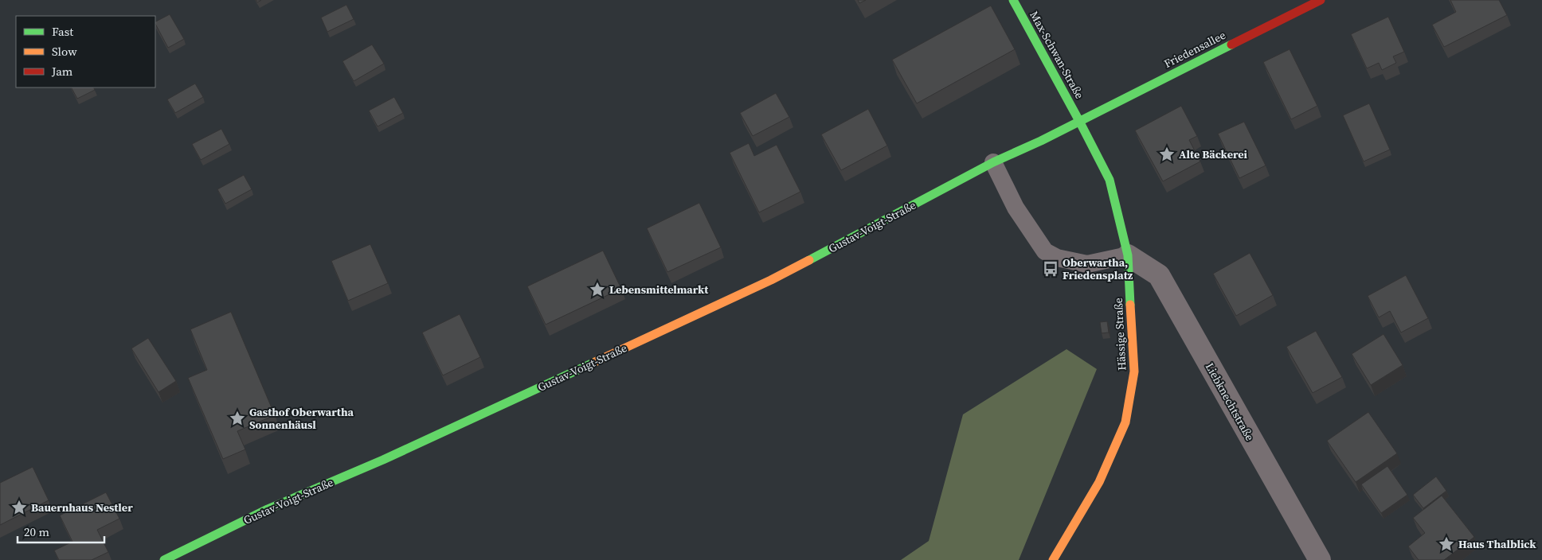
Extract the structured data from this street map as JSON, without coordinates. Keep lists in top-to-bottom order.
{
  "streets": {
    "street": [
      "Friedensallee",
      "Max-Schwan-Straße",
      "Gustav-Voigt-Straße",
      "Hässige Straße",
      "Liebknechtstraße"
    ]
  },
  "crossings": [
    ["Friedensallee", "Max-Schwan-Straße"],
    ["Friedensallee", "Gustav-Voigt-Straße"],
    ["Friedensallee", "Hässige Straße"],
    ["Max-Schwan-Straße", "Gustav-Voigt-Straße"],
    ["Max-Schwan-Straße", "Hässige Straße"],
    ["Gustav-Voigt-Straße", "Hässige Straße"],
    ["Hässige Straße", "Liebknechtstraße"]
  ],
  "places": {
    "place": [
      "Alte Bäckerei",
      "Lebensmittelmarkt",
      "Gasthof Oberwartha Sonnenhäusl",
      "Bauernhaus Nestler",
      "Haus Thalblick"
    ],
    "bus stop": ["Oberwartha, Friedensplatz"]
  },
  "legend": ["Fast", "Slow", "Jam"],
  "scale_bar": "20 m"
}
